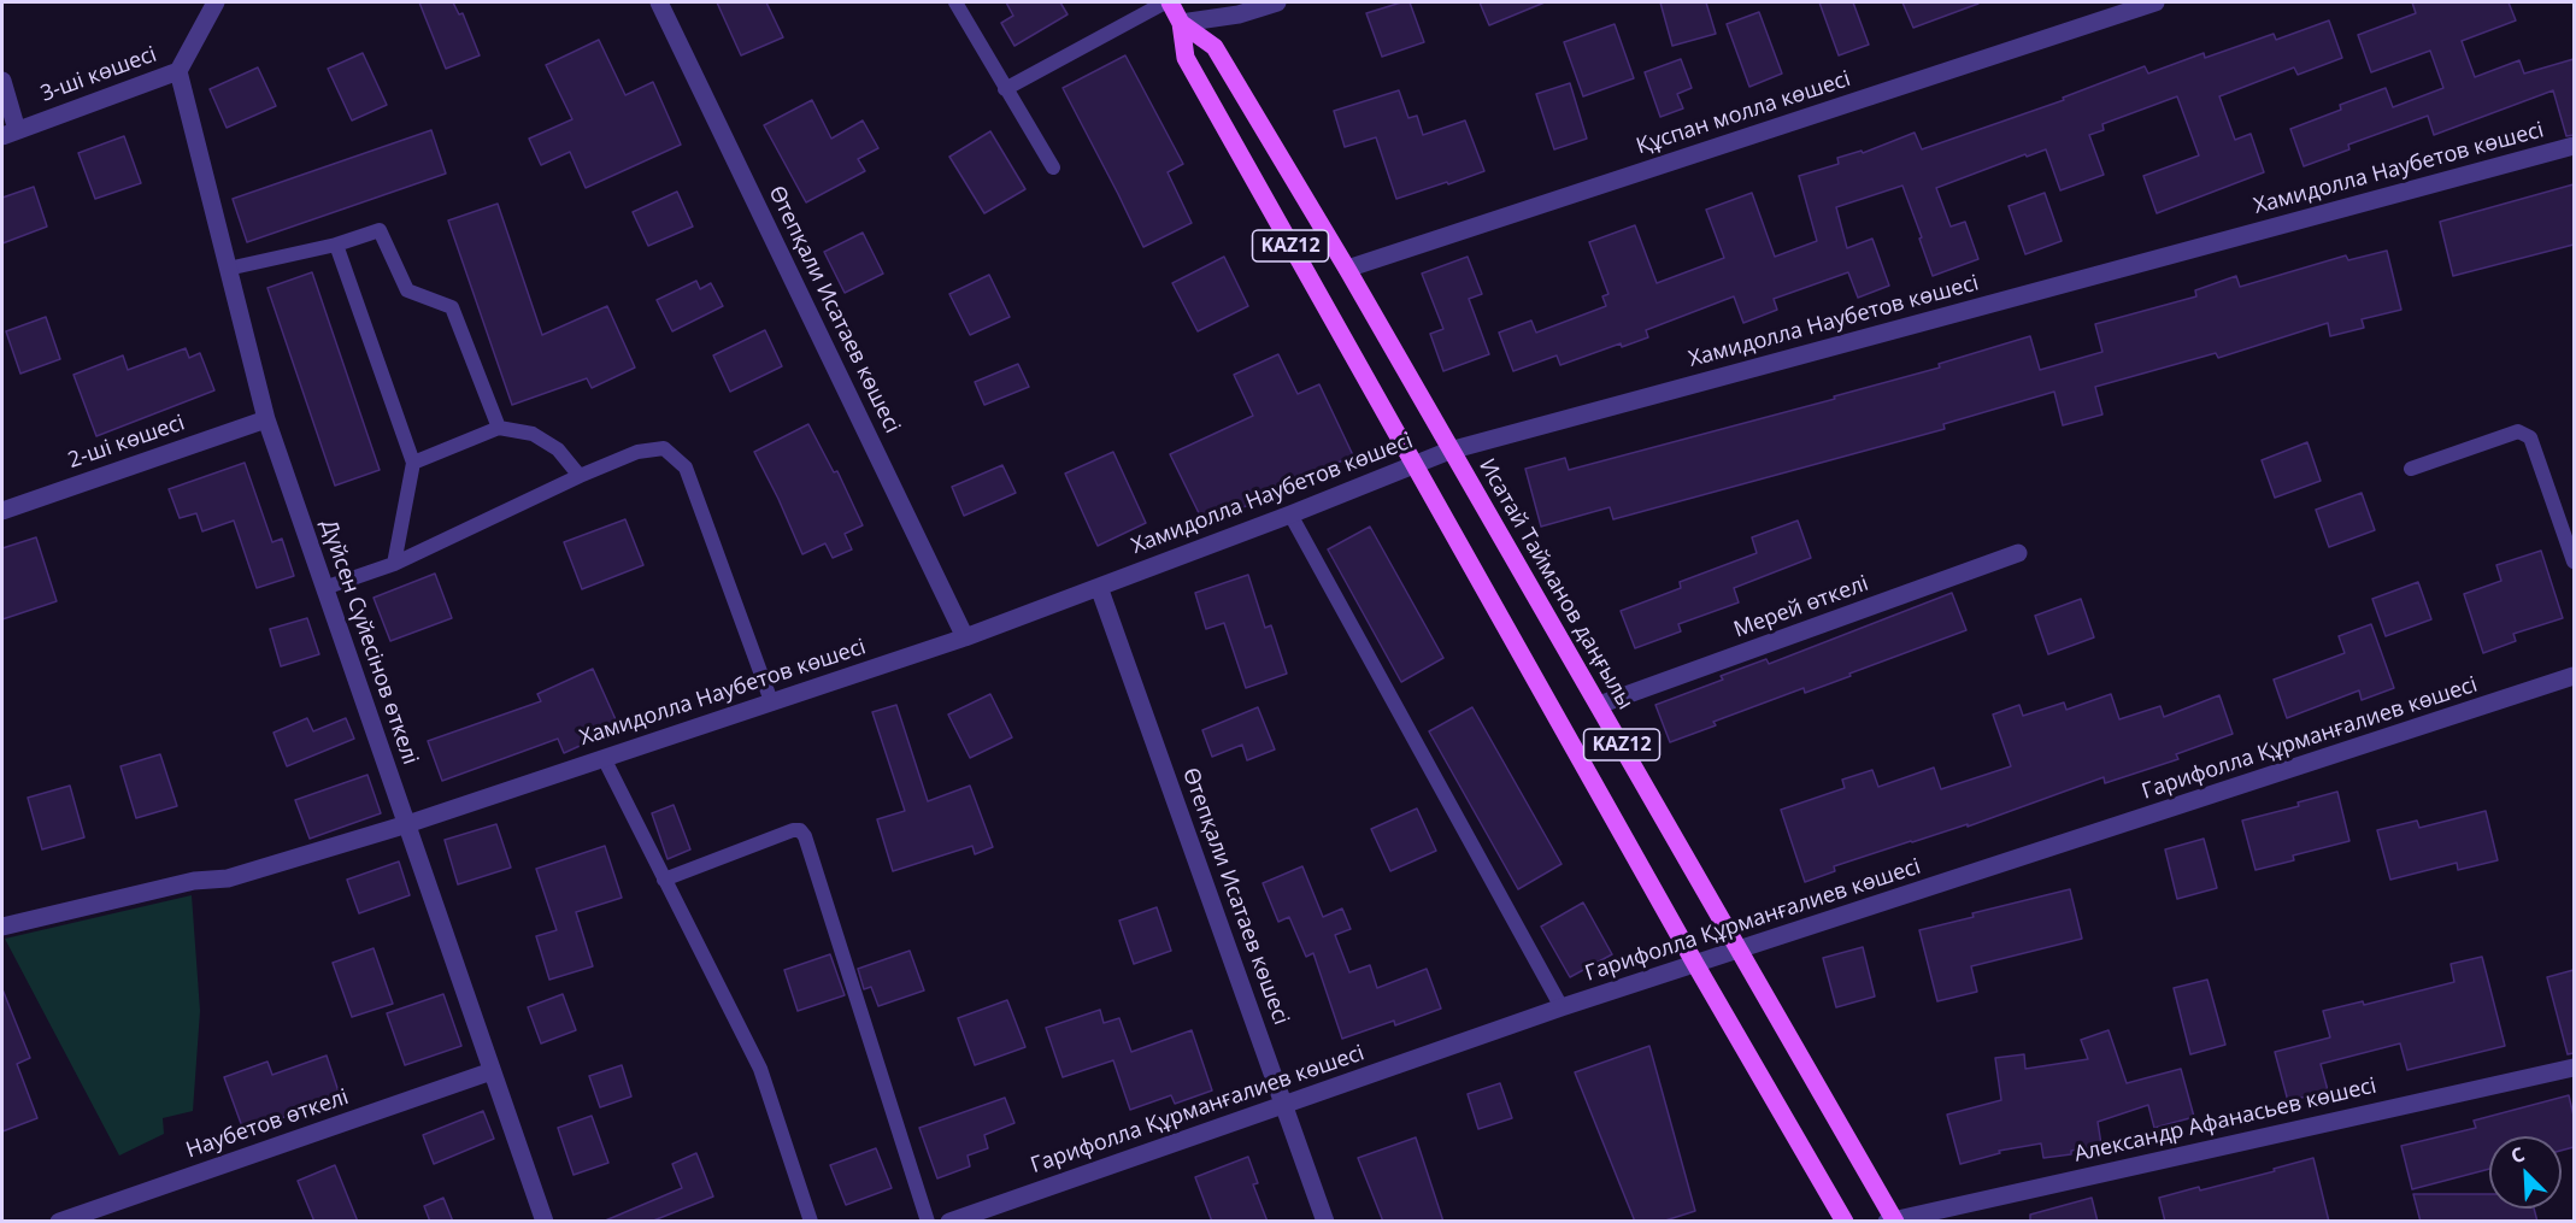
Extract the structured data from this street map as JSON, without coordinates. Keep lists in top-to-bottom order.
{
  "streets": {
    "main road": ["KAZ12", "Исатай Тайманов даңғылы"],
    "street": [
      "3-ші көшесі",
      "Құспан молла көшесі",
      "Хамидолла Наубетов көшесі",
      "Өтепқали Исатаев көшесі",
      "2-ші көшесі",
      "Мерей өткелі",
      "Дүйсен Сүйесінов өткелі",
      "Гарифолла Құрманғалиев көшесі",
      "Александр Афанасьев көшесі",
      "Наубетов өткелі"
    ]
  },
  "crossings": [
    ["3-ші көшесі", "Дүйсен Сүйесінов өткелі"],
    ["Құспан молла көшесі", "Исатай Тайманов даңғылы"],
    ["Хамидолла Наубетов көшесі", "Өтепқали Исатаев көшесі"],
    ["Хамидолла Наубетов көшесі", "Исатай Тайманов даңғылы"],
    ["Хамидолла Наубетов көшесі", "Дүйсен Сүйесінов өткелі"],
    ["Өтепқали Исатаев көшесі", "Гарифолла Құрманғалиев көшесі"],
    ["2-ші көшесі", "Дүйсен Сүйесінов өткелі"],
    ["Исатай Тайманов даңғылы", "Мерей өткелі"],
    ["Исатай Тайманов даңғылы", "Гарифолла Құрманғалиев көшесі"],
    ["Исатай Тайманов даңғылы", "Александр Афанасьев көшесі"],
    ["Дүйсен Сүйесінов өткелі", "Наубетов өткелі"]
  ],
  "north": "top left"
}
